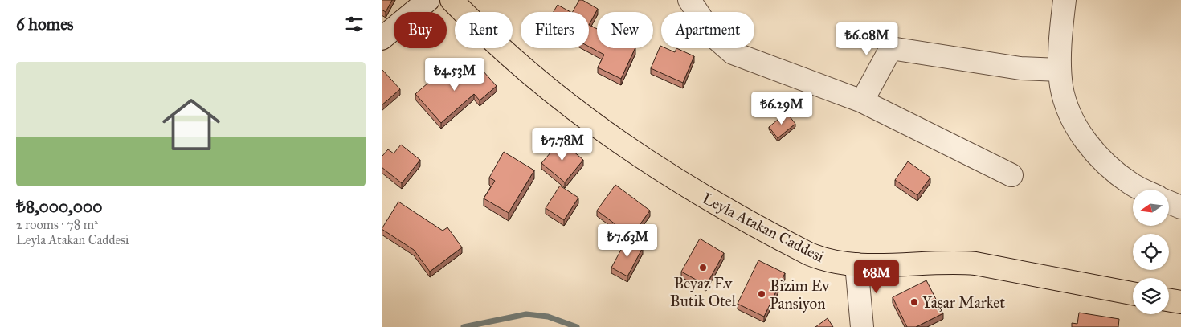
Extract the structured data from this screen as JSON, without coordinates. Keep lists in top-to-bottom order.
{
  "streets": {
    "main road": ["Leyla Atakan Caddesi"]
  },
  "places": ["Beyaz Ev Butik Otel", "Bizim Ev Pansiyon", "Yaşar Market"],
  "north": "left",
  "page": {
    "heading": "6 homes",
    "chip": [
      "Buy",
      "Rent",
      "Filters",
      "New",
      "Apartment"
    ],
    "price": [
      "₺6.08M",
      "₺4.53M",
      "₺6.29M",
      "₺7.78M",
      "₺7.63M",
      "₺8M"
    ],
    "list": [
      {
        "name": "₺8,000,000",
        "note": "2 rooms · 78 m² · Leyla Atakan Caddesi"
      }
    ]
  }
}
